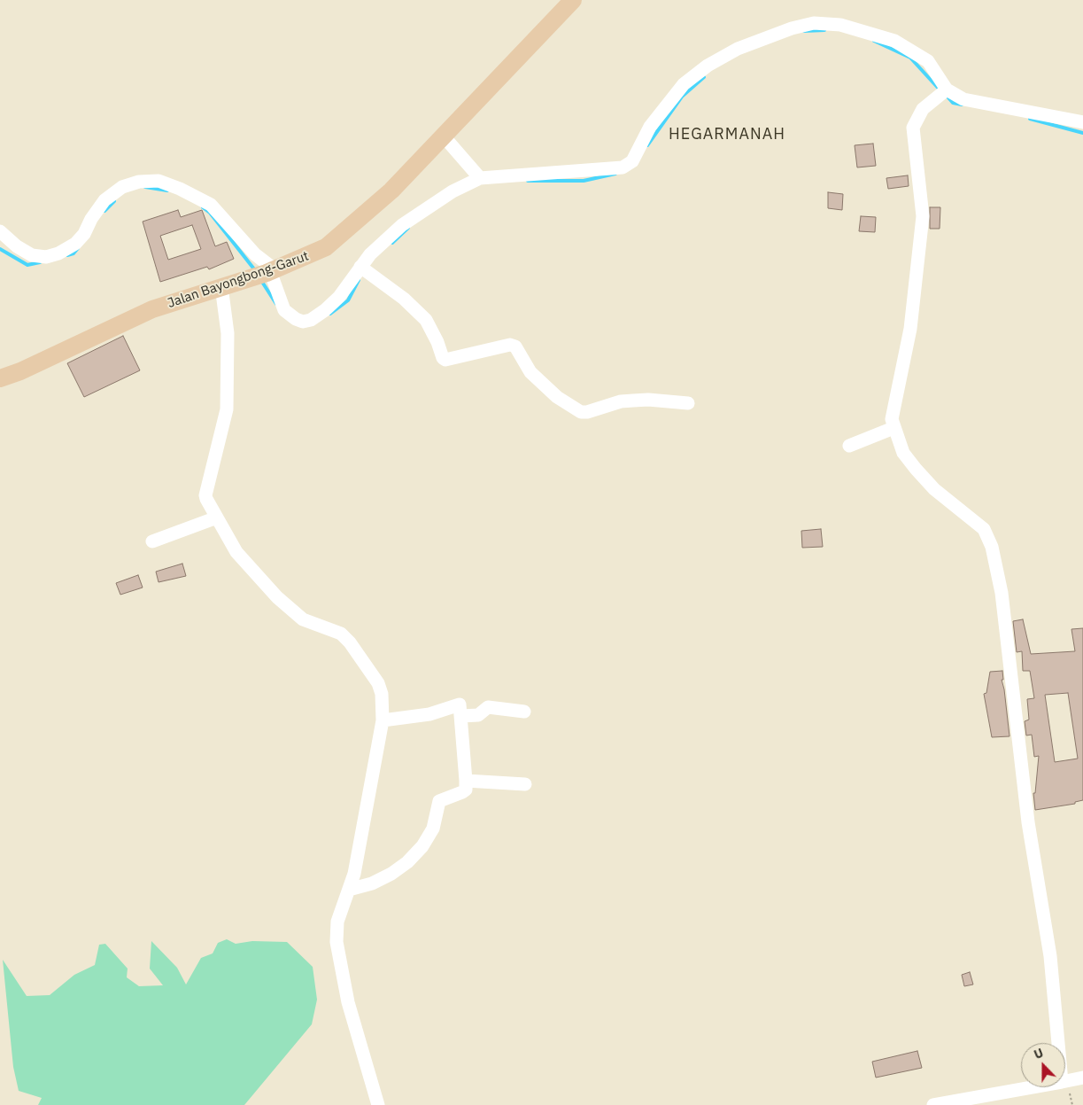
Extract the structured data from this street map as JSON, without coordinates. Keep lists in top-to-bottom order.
{
  "streets": {
    "main road": ["Jalan Bayongbong-Garut"]
  },
  "districts": ["HEGARMANAH"],
  "north": "top"
}
